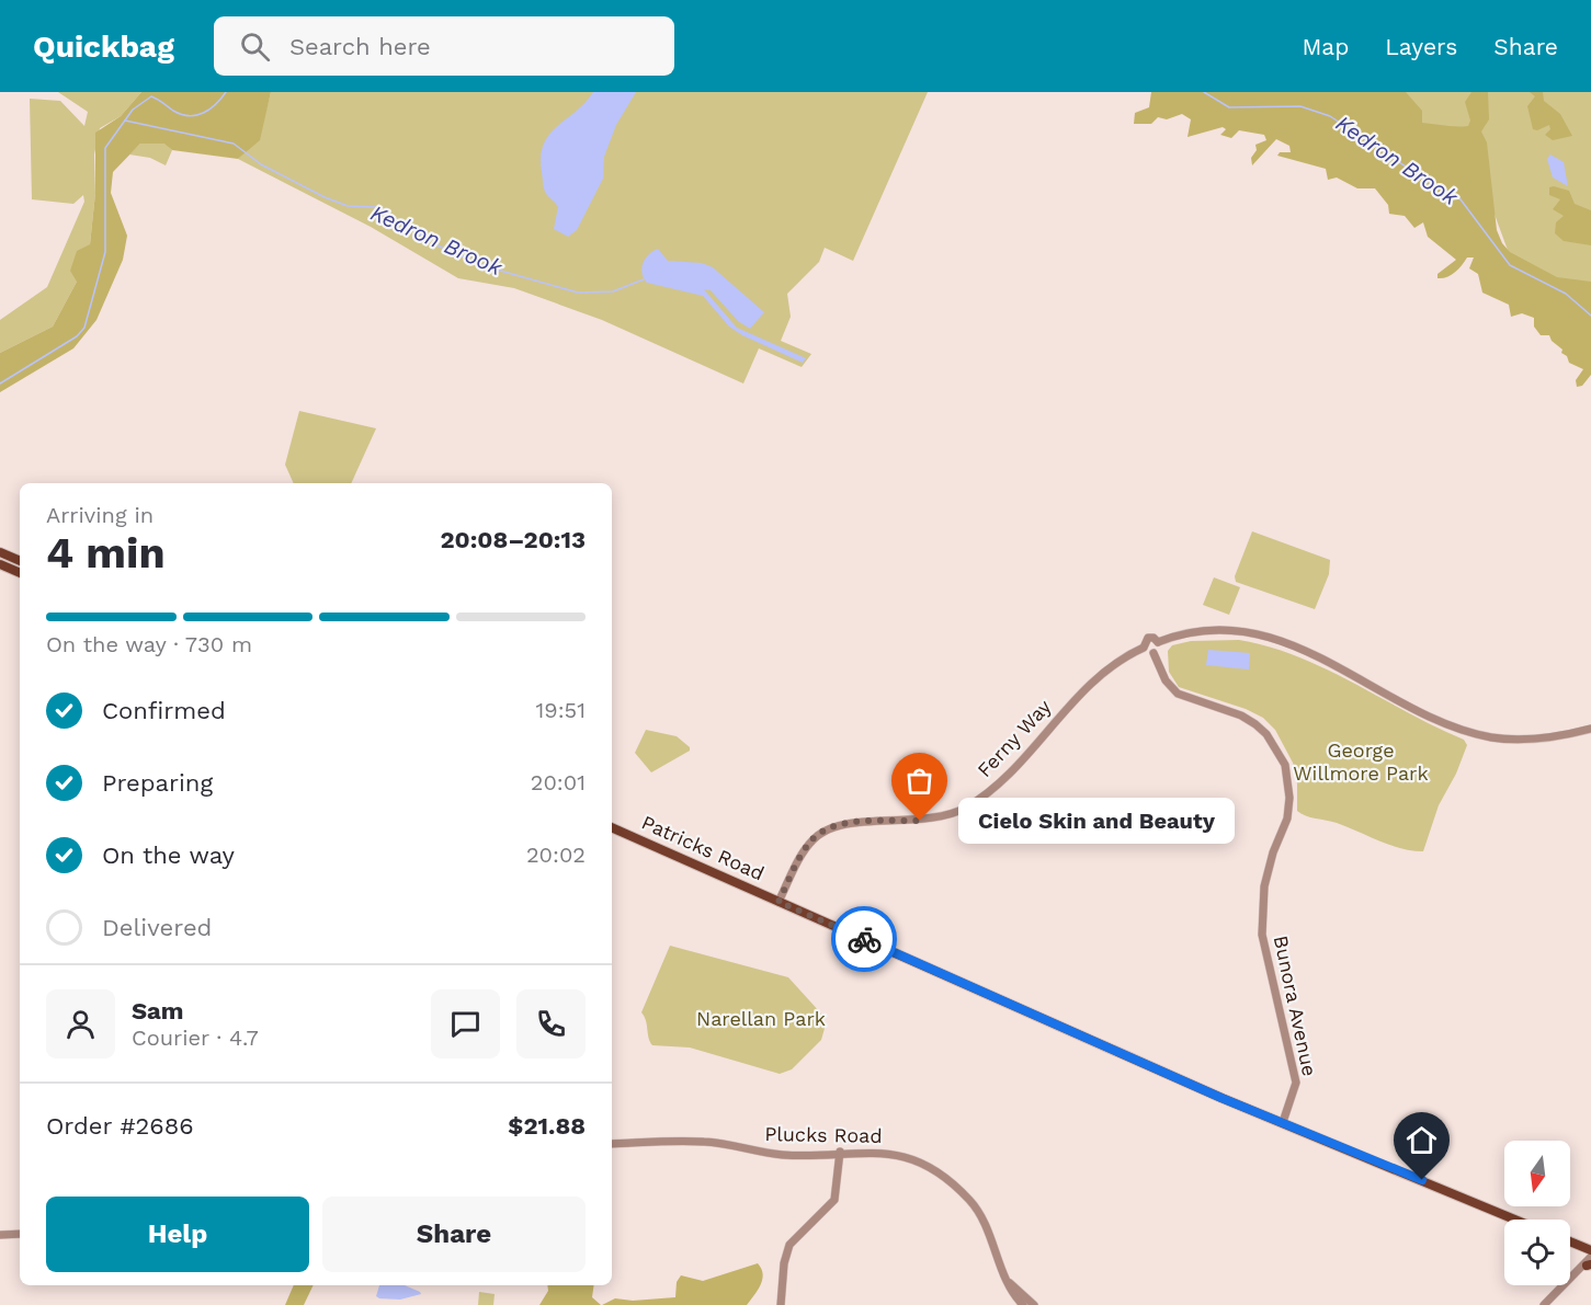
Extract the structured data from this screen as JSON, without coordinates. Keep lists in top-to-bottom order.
{
  "streets": {
    "main road": ["Patricks Road"],
    "street": ["Ferny Way", "Bunora Avenue", "Plucks Road"]
  },
  "crossings": [
    ["Ferny Way", "Patricks Road"],
    ["Ferny Way", "Bunora Avenue"],
    ["Patricks Road", "Bunora Avenue"]
  ],
  "water": ["Kedron Brook"],
  "parks": ["George Willmore Park", "Narellan Park"],
  "places": ["Cielo Skin and Beauty"],
  "north": "bottom",
  "page": {
    "header": "Quickbag",
    "search": "Search here",
    "nav": ["Map", "Layers", "Share"],
    "heading": ["4 min", "Arriving in", "20:08–20:13"],
    "panel": [
      "Sam",
      "Courier · 4.7",
      "Order #2686",
      "$21.88"
    ],
    "bar": "On the way · 730 m",
    "list": [
      ["Confirmed", "19:51"],
      ["Preparing", "20:01"],
      ["On the way", "20:02"],
      "Delivered"
    ],
    "bubble": "Cielo Skin and Beauty",
    "buttons": ["Help", "Share"]
  }
}
